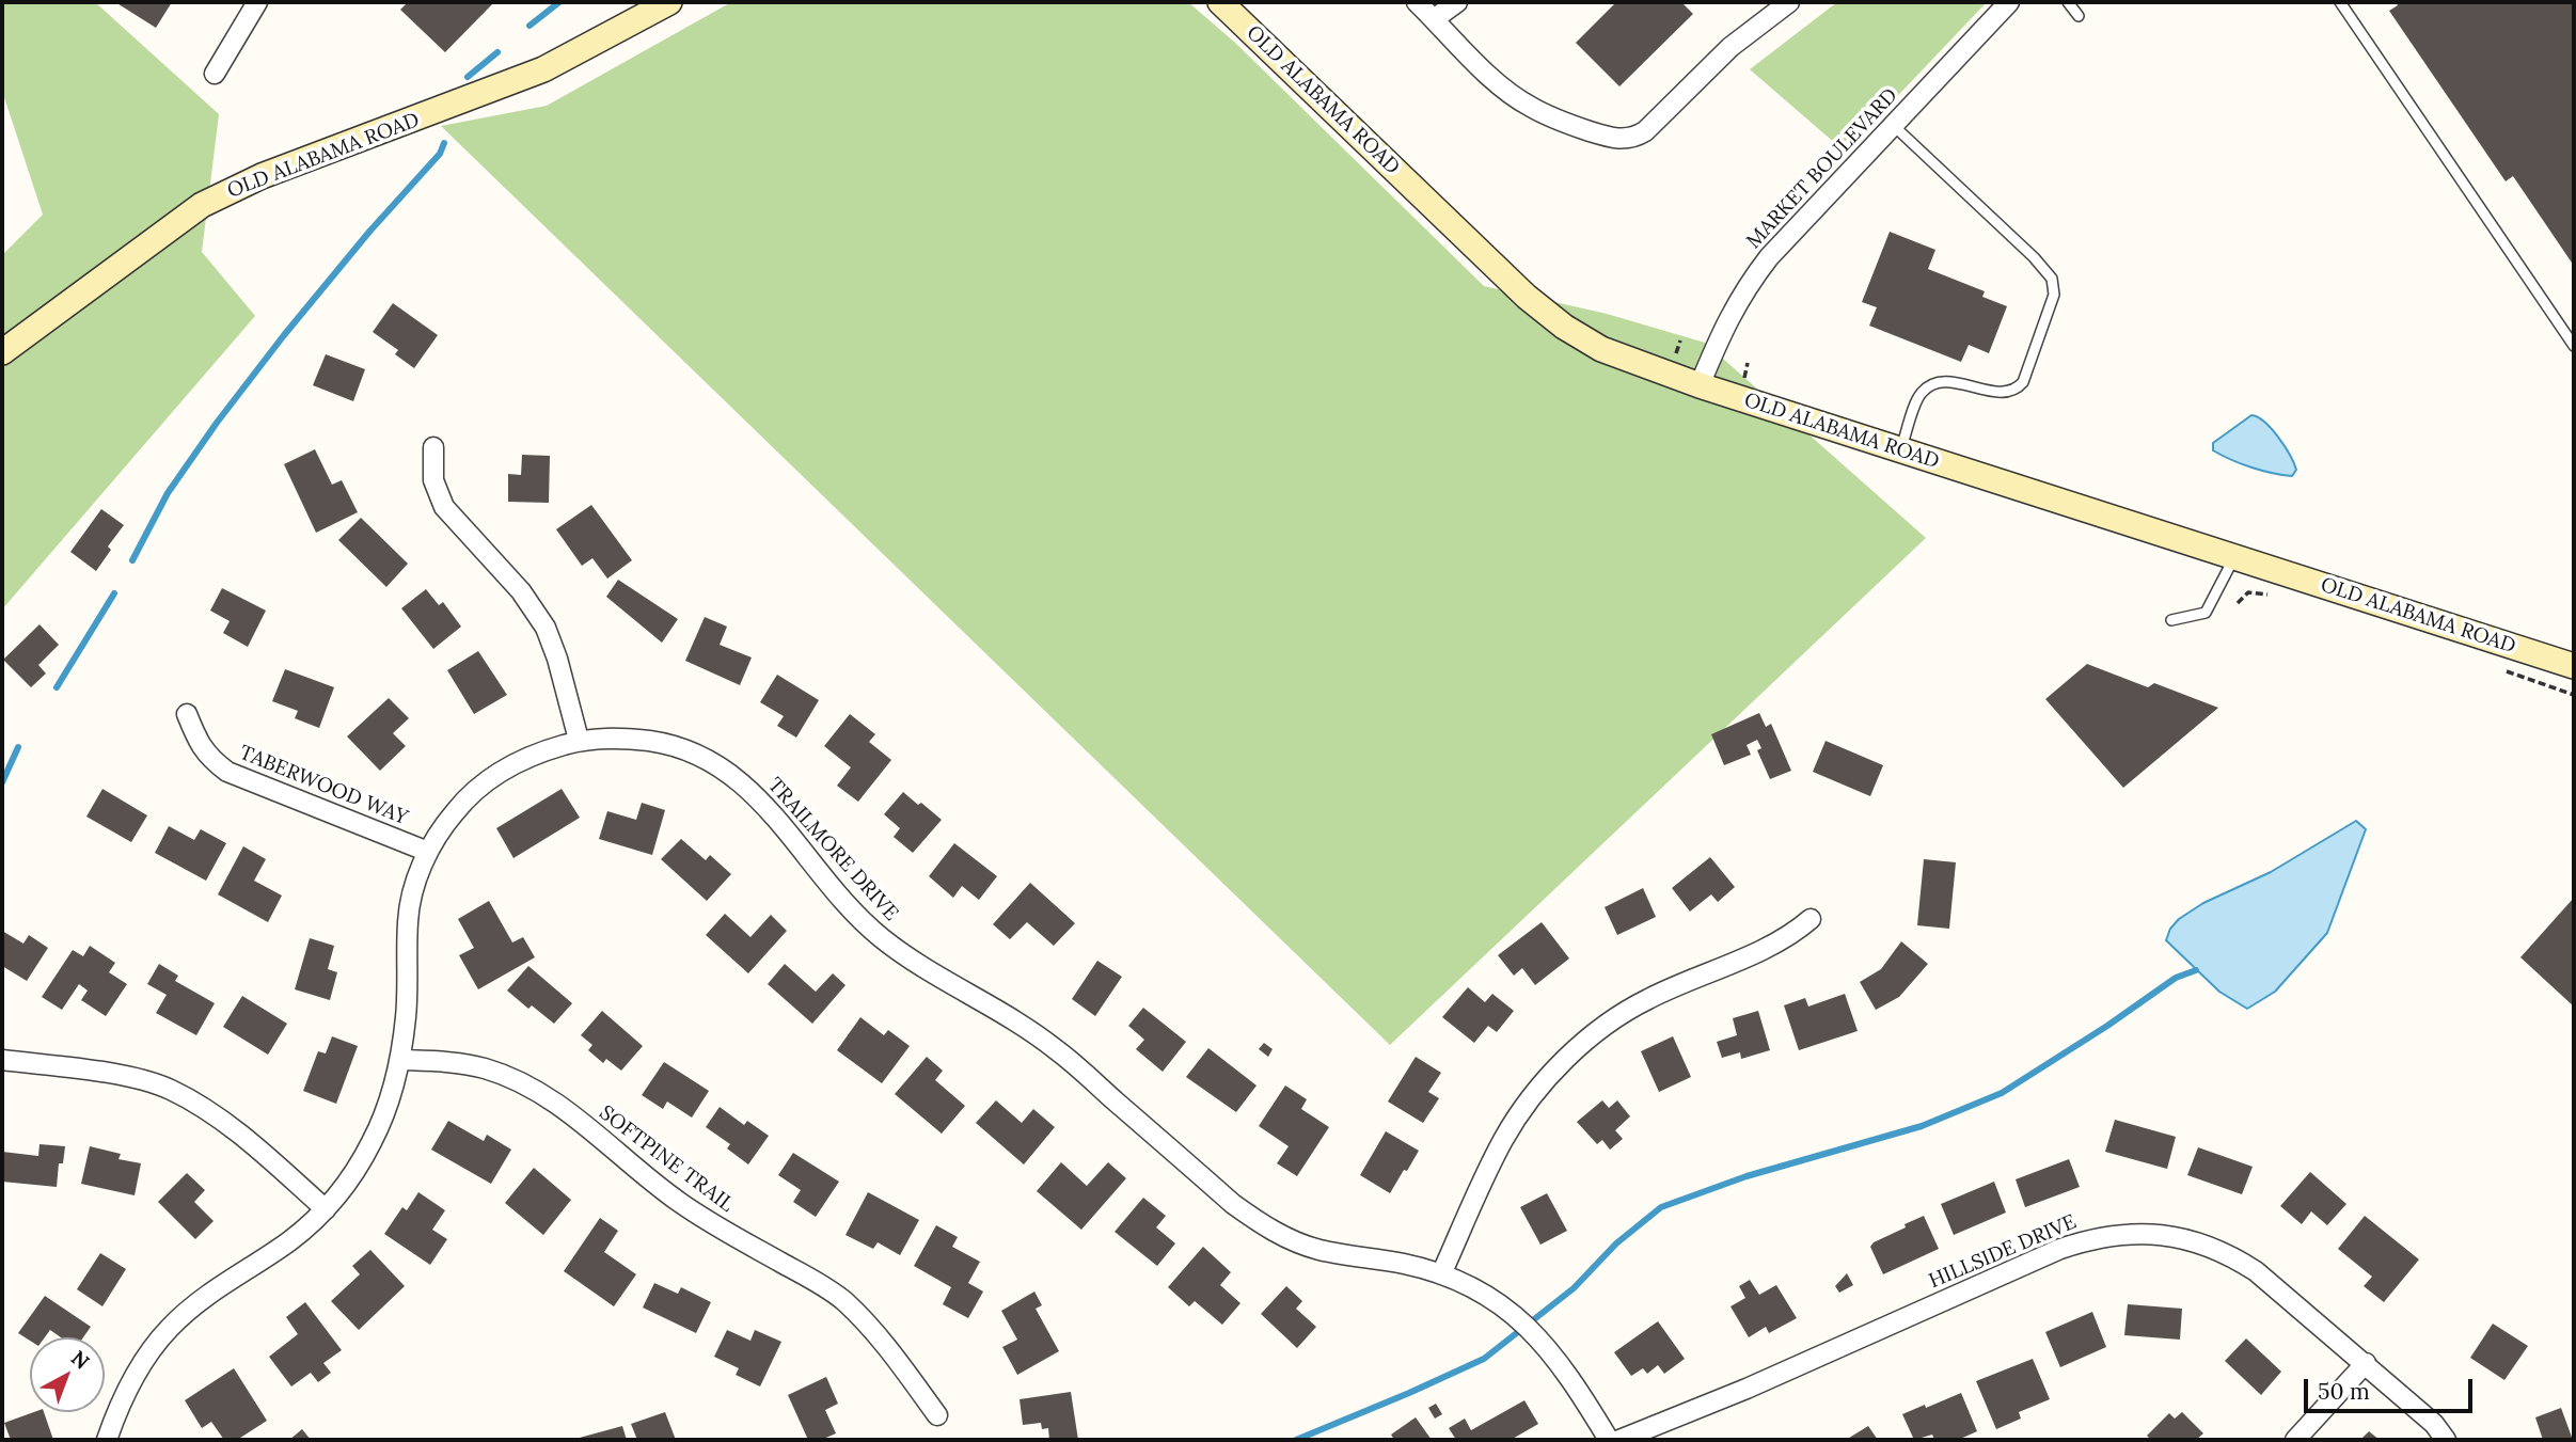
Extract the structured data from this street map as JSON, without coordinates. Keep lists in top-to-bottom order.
{
  "streets": {
    "street": [
      "OLD ALABAMA ROAD",
      "MARKET BOULEVARD",
      "TABERWOOD WAY",
      "TRAILMORE DRIVE",
      "SOFTPINE TRAIL",
      "HILLSIDE DRIVE"
    ]
  },
  "crossings": [
    ["OLD ALABAMA ROAD", "MARKET BOULEVARD"],
    ["TABERWOOD WAY", "TRAILMORE DRIVE"],
    ["TRAILMORE DRIVE", "SOFTPINE TRAIL"]
  ],
  "scale_bar": "50 m",
  "north": "top right"
}
